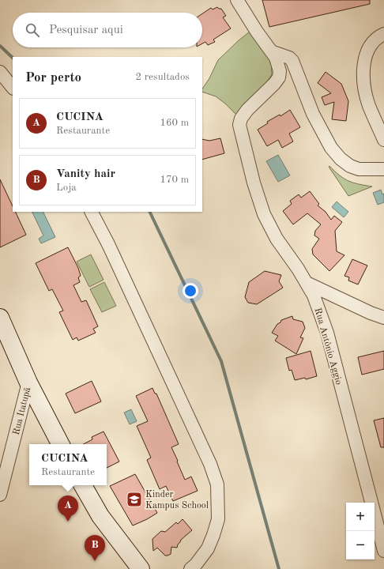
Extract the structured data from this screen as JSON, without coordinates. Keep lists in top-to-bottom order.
{
  "streets": {
    "street": ["Rua Antônio Aggio", "Rua Itatupã"]
  },
  "places": {
    "school or university": ["Kinder Kampus School"]
  },
  "page": {
    "search": "Pesquisar aqui",
    "heading": ["Por perto", "2 resultados"],
    "list": [
      {
        "mark": "A",
        "name": "CUCINA",
        "note": "Restaurante",
        "value": "160 m"
      },
      {
        "mark": "B",
        "name": "Vanity hair",
        "note": "Loja",
        "value": "170 m"
      }
    ],
    "popup": ["CUCINA", "Restaurante"],
    "pins": ["A", "B"],
    "map_buttons": ["+", "−"]
  }
}
